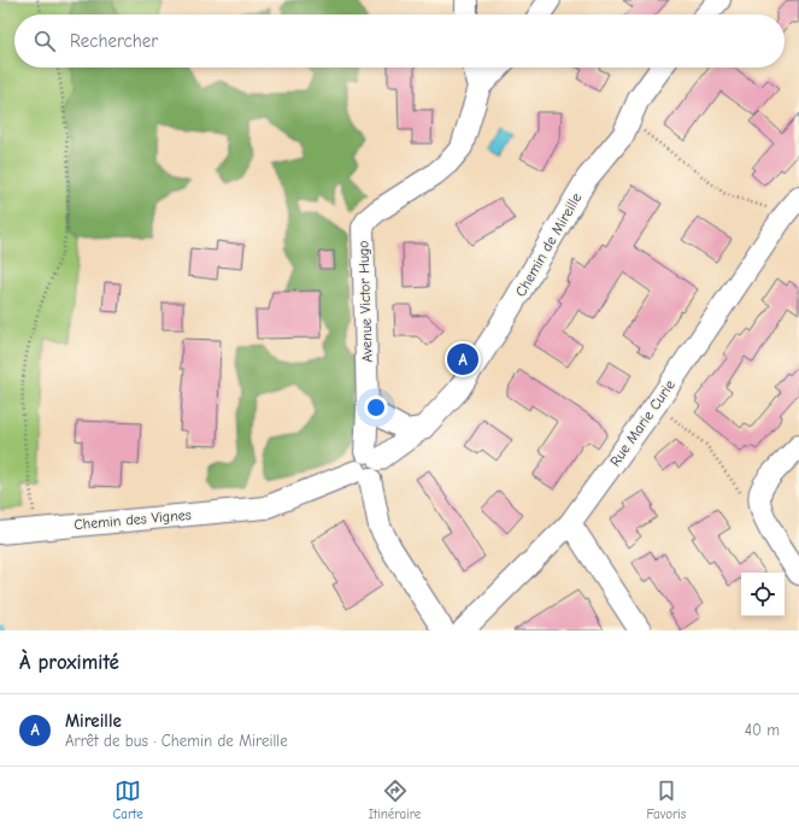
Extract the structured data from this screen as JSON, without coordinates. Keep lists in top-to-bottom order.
{
  "streets": {
    "street": [
      "Chemin de Mireille",
      "Avenue Victor Hugo",
      "Rue Marie Curie",
      "Chemin des Vignes"
    ]
  },
  "crossings": [
    ["Chemin de Mireille", "Avenue Victor Hugo"]
  ],
  "page": {
    "search": "Rechercher",
    "pins": "A",
    "heading": "À proximité",
    "list": [
      {
        "mark": "A",
        "name": "Mireille",
        "note": "Arrêt de bus · Chemin de Mireille",
        "value": "40 m"
      }
    ],
    "nav": ["Carte", "Itinéraire", "Favoris"]
  }
}
